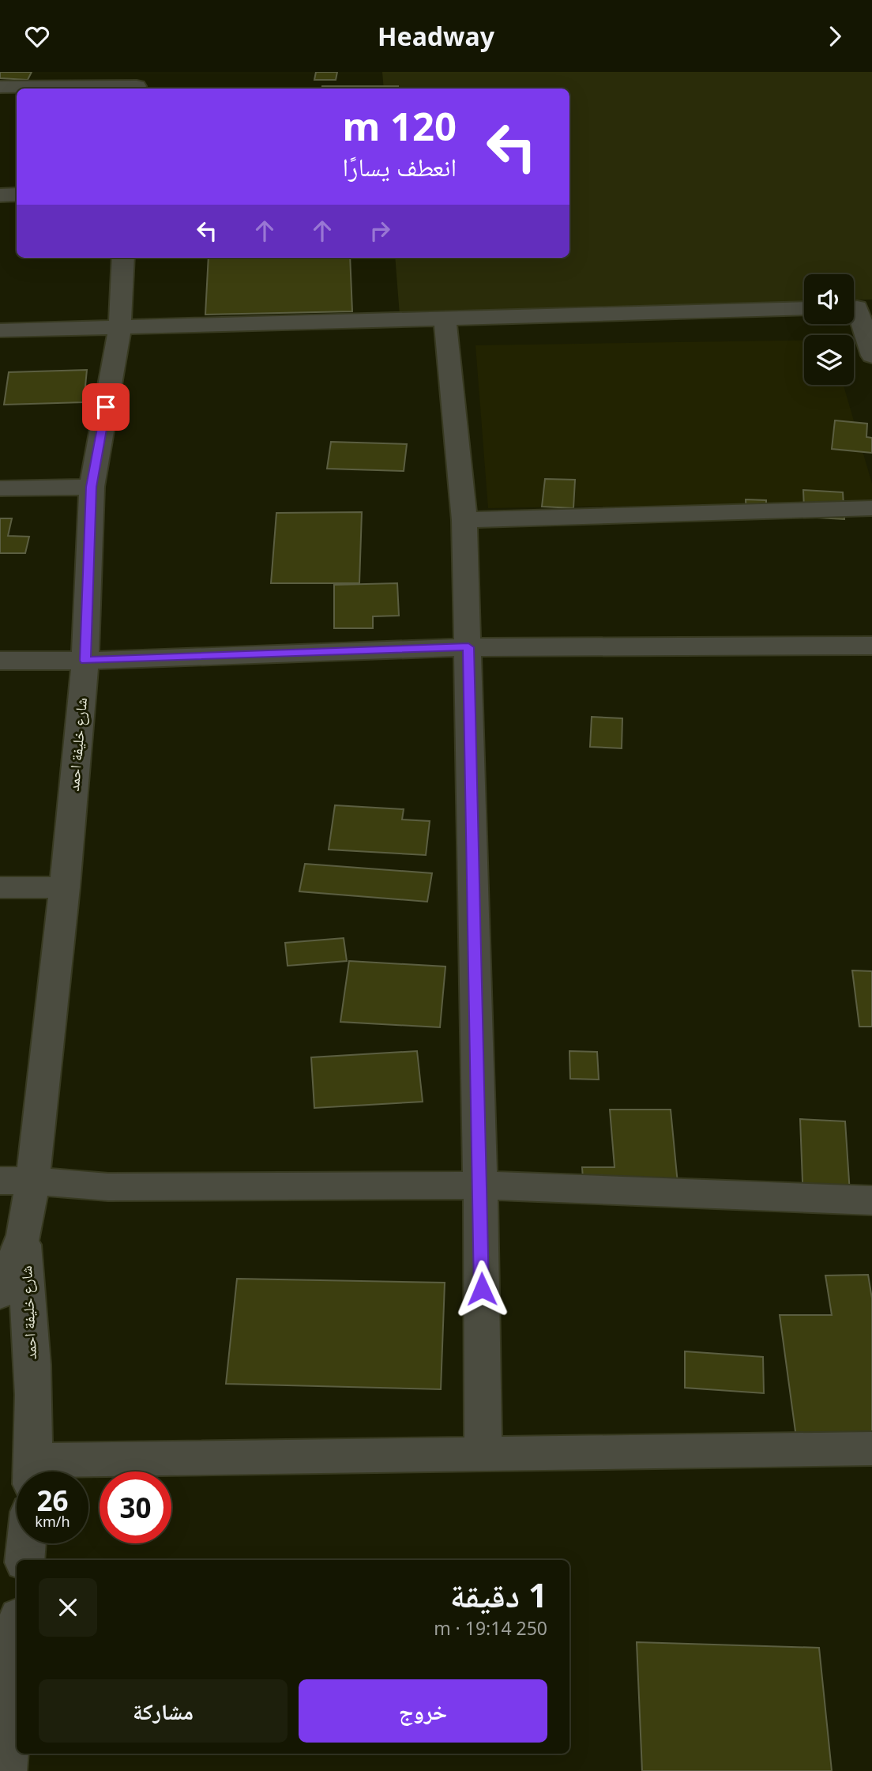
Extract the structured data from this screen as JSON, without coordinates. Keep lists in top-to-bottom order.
{
  "streets": {
    "street": ["شارع خليفة احمد"]
  },
  "page": {
    "header": "Headway",
    "turn": ["120 m", "انعطف يسارًا"],
    "speed": "26 km/h",
    "limit": "30",
    "heading": ["1 دقيقة", "250 m · 19:14"],
    "buttons": ["خروج", "مشاركة"]
  }
}
